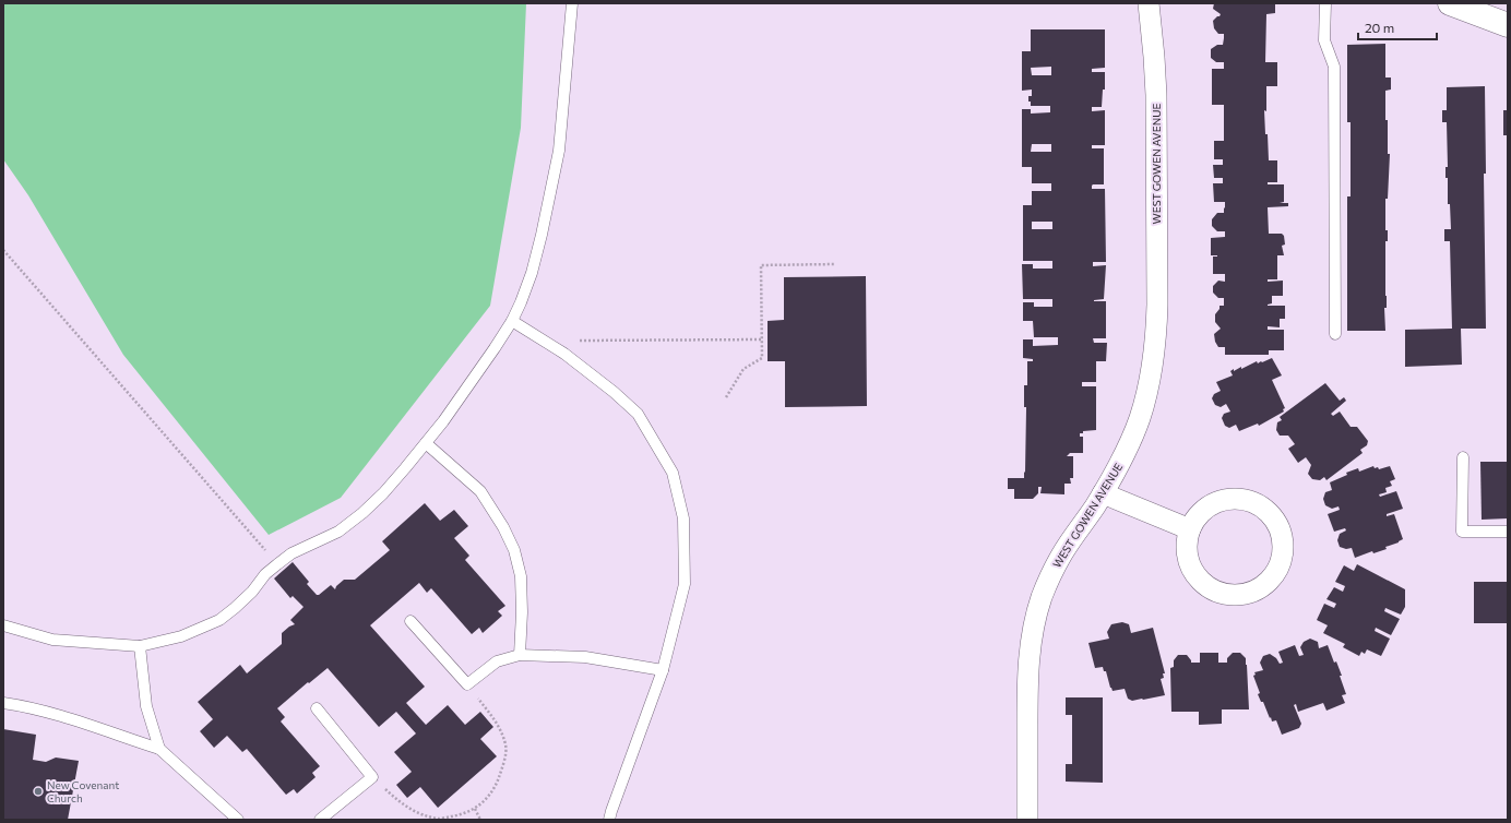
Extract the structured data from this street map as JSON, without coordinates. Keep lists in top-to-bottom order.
{
  "streets": {
    "street": ["WEST GOWEN AVENUE"]
  },
  "places": ["New Covenant Church"],
  "scale_bar": "20 m"
}
